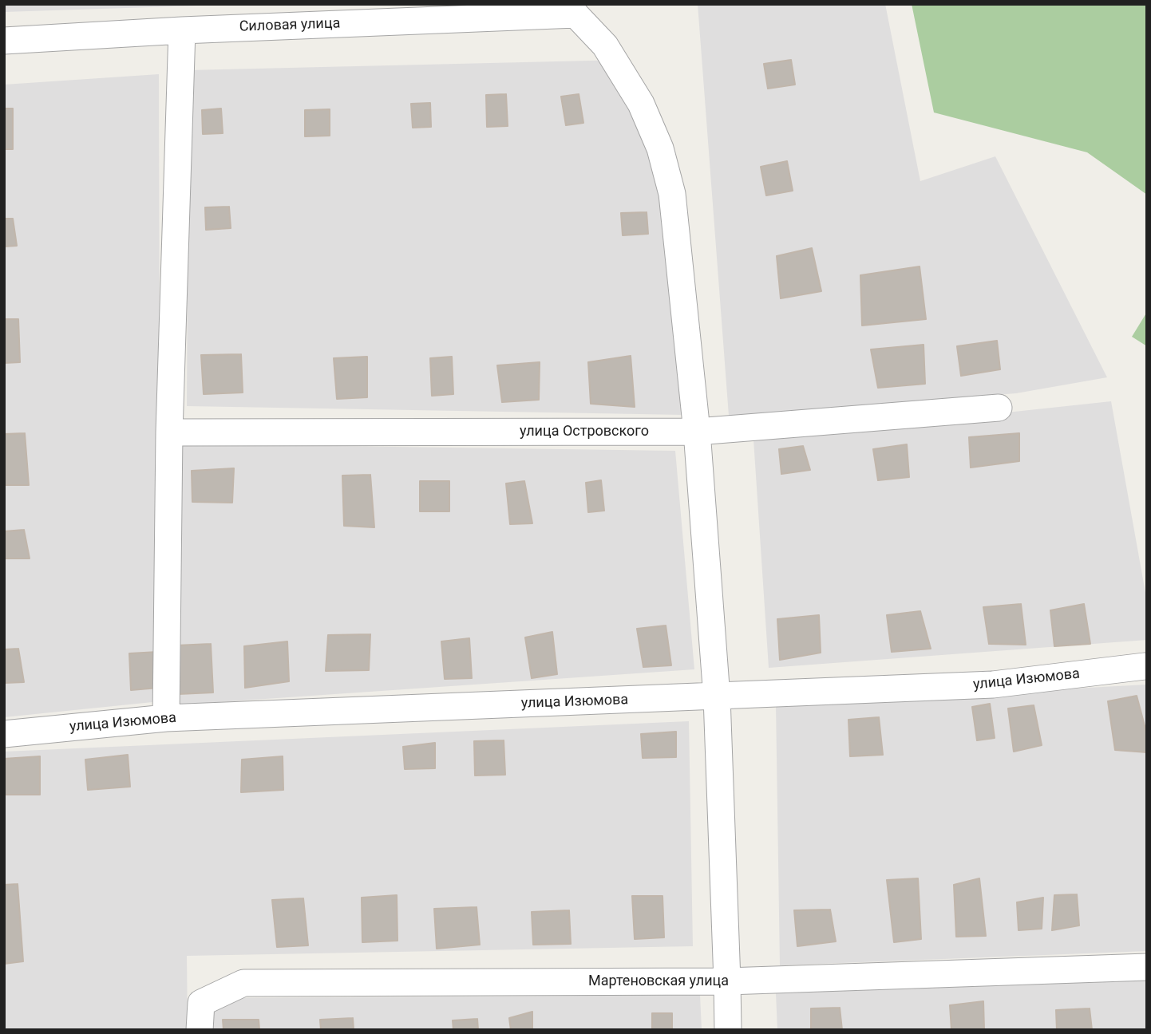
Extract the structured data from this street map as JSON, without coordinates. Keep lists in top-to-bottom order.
{
  "streets": {
    "street": [
      "Силовая улица",
      "улица Островского",
      "улица Изюмова",
      "Мартеновская улица"
    ]
  }
}
